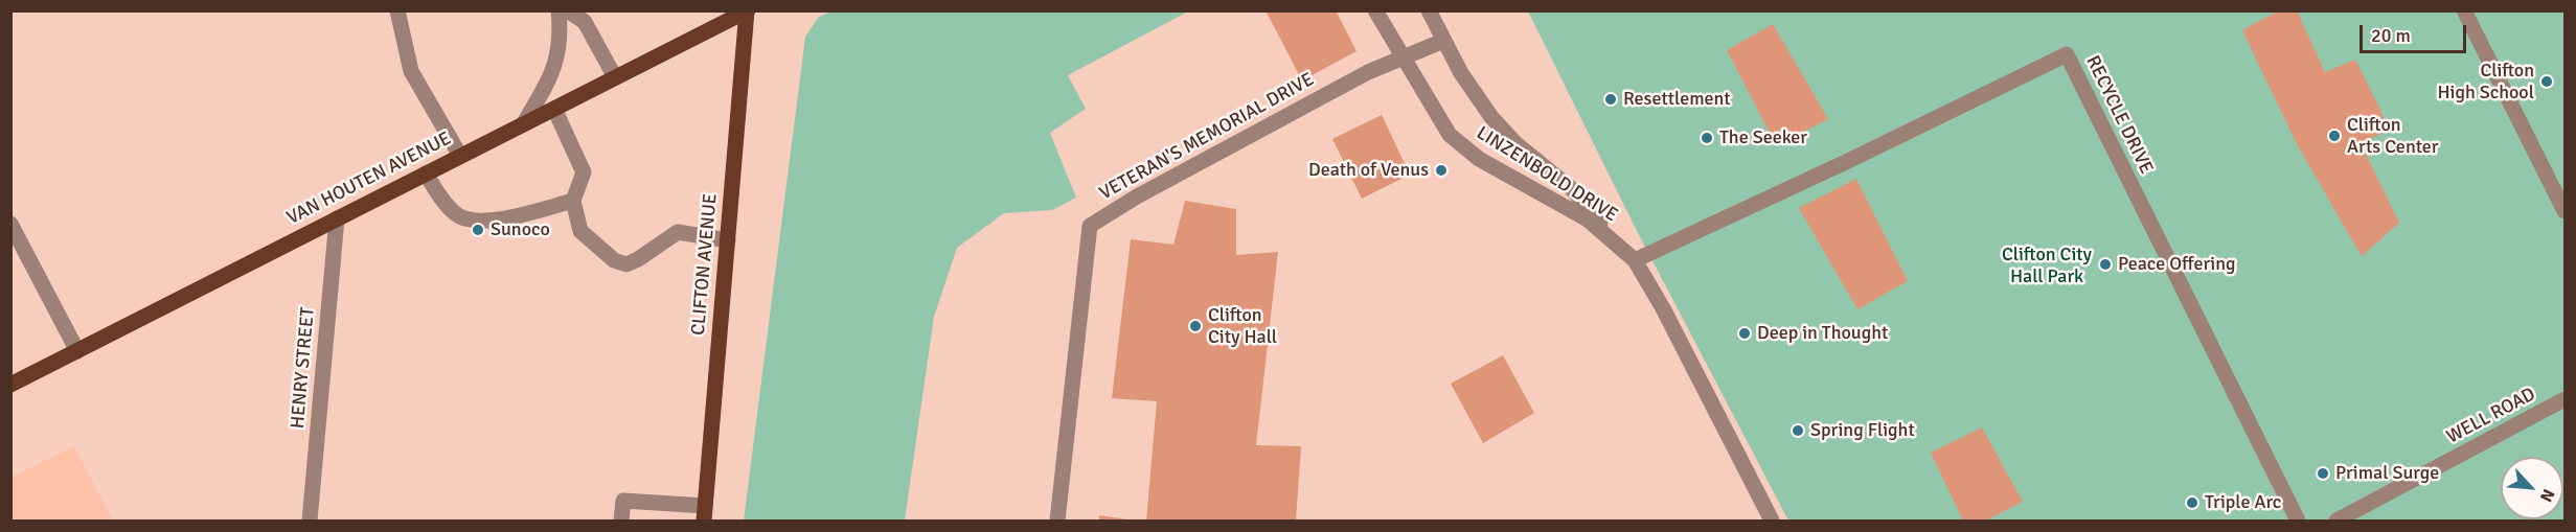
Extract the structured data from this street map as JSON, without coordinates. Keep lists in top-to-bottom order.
{
  "streets": {
    "main road": ["VAN HOUTEN AVENUE", "CLIFTON AVENUE"],
    "street": [
      "RECYCLE DRIVE",
      "VETERAN'S MEMORIAL DRIVE",
      "LINZENBOLD DRIVE",
      "HENRY STREET",
      "WELL ROAD"
    ]
  },
  "crossings": [
    ["RECYCLE DRIVE", "LINZENBOLD DRIVE"],
    ["VETERAN'S MEMORIAL DRIVE", "LINZENBOLD DRIVE"],
    ["VAN HOUTEN AVENUE", "CLIFTON AVENUE"],
    ["VAN HOUTEN AVENUE", "HENRY STREET"]
  ],
  "parks": ["Clifton City Hall Park"],
  "places": [
    "Clifton High School",
    "Resettlement",
    "Clifton Arts Center",
    "The Seeker",
    "Death of Venus",
    "Sunoco",
    "Peace Offering",
    "Clifton City Hall",
    "Deep in Thought",
    "Spring Flight",
    "Primal Surge",
    "Triple Arc"
  ],
  "scale_bar": "20 m",
  "north": "bottom right"
}
